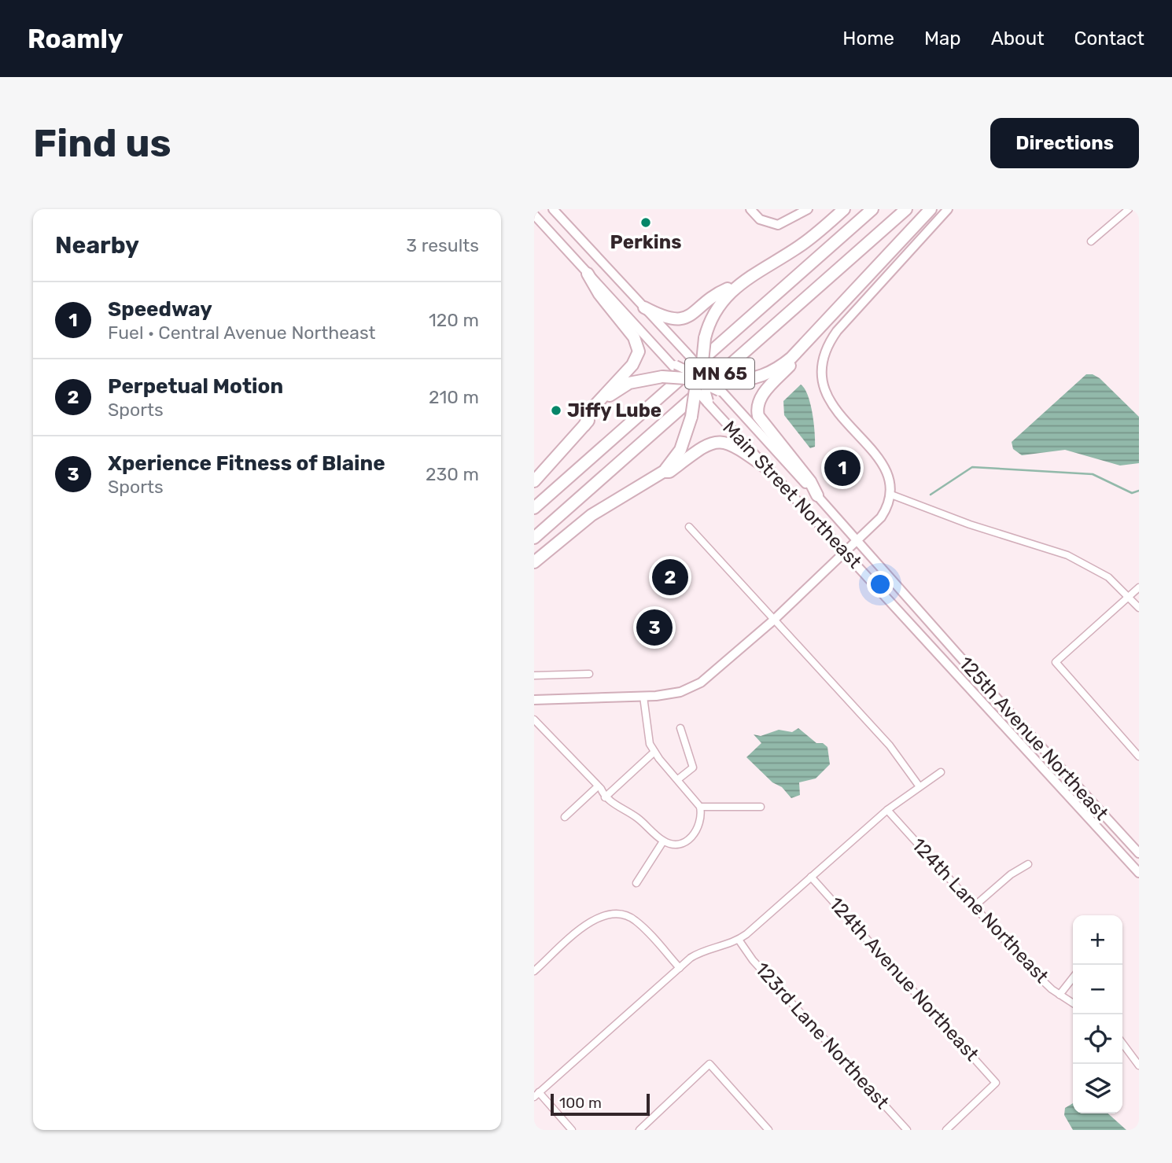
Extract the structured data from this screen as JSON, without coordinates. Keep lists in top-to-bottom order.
{
  "streets": {
    "highway": ["MN 65"],
    "main road": ["Main Street Northeast", "125th Avenue Northeast"],
    "street": ["124th Lane Northeast", "124th Avenue Northeast", "123rd Lane Northeast"]
  },
  "crossings": [
    ["Main Street Northeast", "125th Avenue Northeast"]
  ],
  "places": ["Perkins", "Jiffy Lube"],
  "scale_bar": "100 m",
  "page": {
    "header": "Roamly",
    "nav": [
      "Home",
      "Map",
      "About",
      "Contact"
    ],
    "buttons": "Directions",
    "title": "Find us",
    "heading": ["Nearby", "3 results"],
    "list": [
      {
        "mark": "1",
        "name": "Speedway",
        "note": "Fuel · Central Avenue Northeast",
        "value": "120 m"
      },
      {
        "mark": "2",
        "name": "Perpetual Motion",
        "note": "Sports",
        "value": "210 m"
      },
      {
        "mark": "3",
        "name": "Xperience Fitness of Blaine",
        "note": "Sports",
        "value": "230 m"
      }
    ],
    "pins": ["1", "2", "3"],
    "map_buttons": ["+", "−"],
    "scale": "100 m"
  }
}
